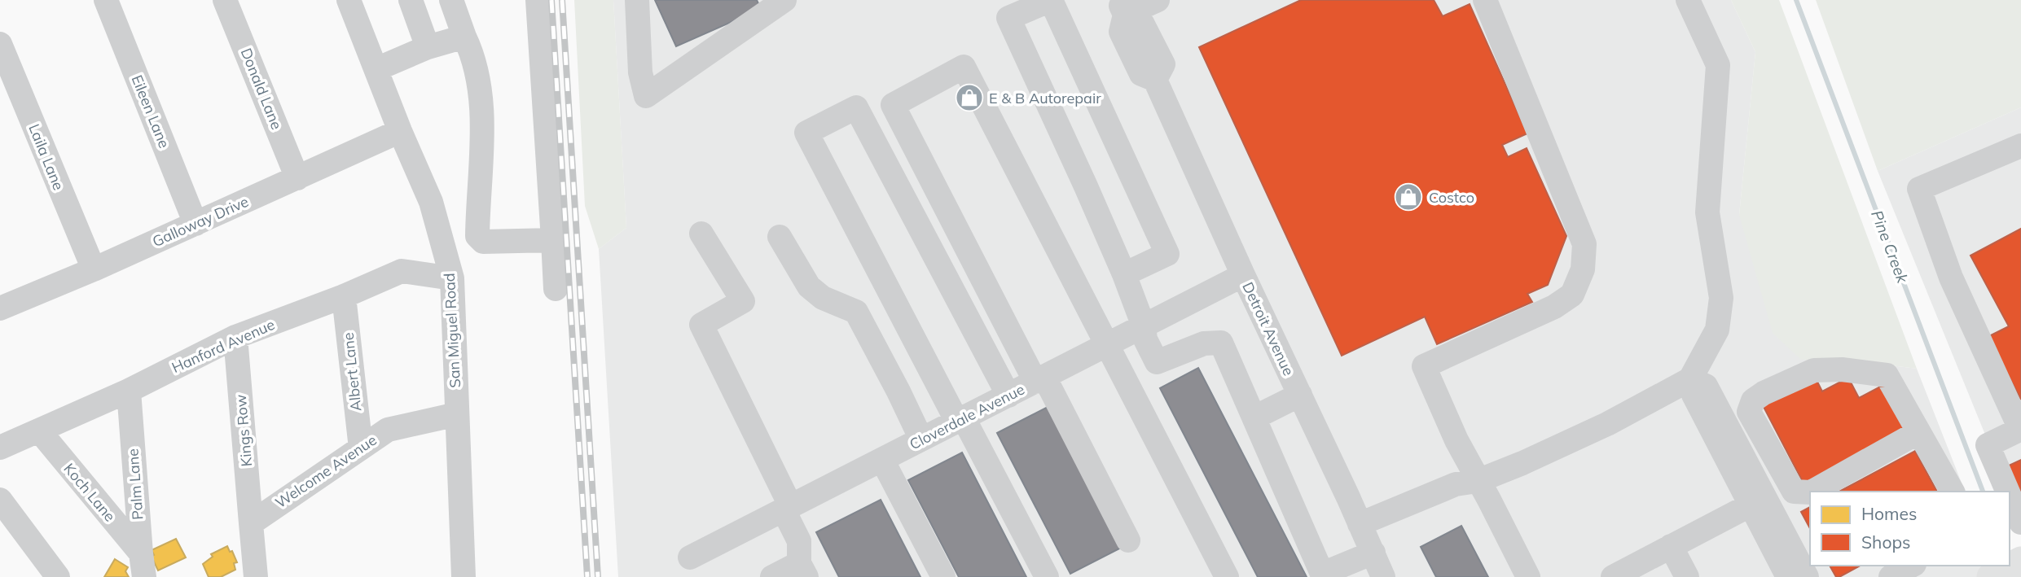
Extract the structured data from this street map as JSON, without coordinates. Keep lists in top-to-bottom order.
{
  "streets": {
    "street": [
      "Donald Lane",
      "Eileen Lane",
      "Laila Lane",
      "Galloway Drive",
      "Detroit Avenue",
      "San Miguel Road",
      "Hanford Avenue",
      "Albert Lane",
      "Cloverdale Avenue",
      "Kings Row",
      "Welcome Avenue",
      "Palm Lane",
      "Koch Lane"
    ]
  },
  "crossings": [
    ["Donald Lane", "Galloway Drive"],
    ["Eileen Lane", "Galloway Drive"],
    ["Laila Lane", "Galloway Drive"],
    ["Galloway Drive", "San Miguel Road"],
    ["Detroit Avenue", "Cloverdale Avenue"],
    ["San Miguel Road", "Hanford Avenue"],
    ["San Miguel Road", "Welcome Avenue"],
    ["Hanford Avenue", "Albert Lane"],
    ["Hanford Avenue", "Kings Row"],
    ["Hanford Avenue", "Palm Lane"],
    ["Hanford Avenue", "Koch Lane"],
    ["Albert Lane", "Welcome Avenue"],
    ["Kings Row", "Welcome Avenue"],
    ["Palm Lane", "Koch Lane"]
  ],
  "water": ["Pine Creek"],
  "places": {
    "shop": ["E & B Autorepair", "Costco"]
  },
  "legend": ["Homes", "Shops"]
}
